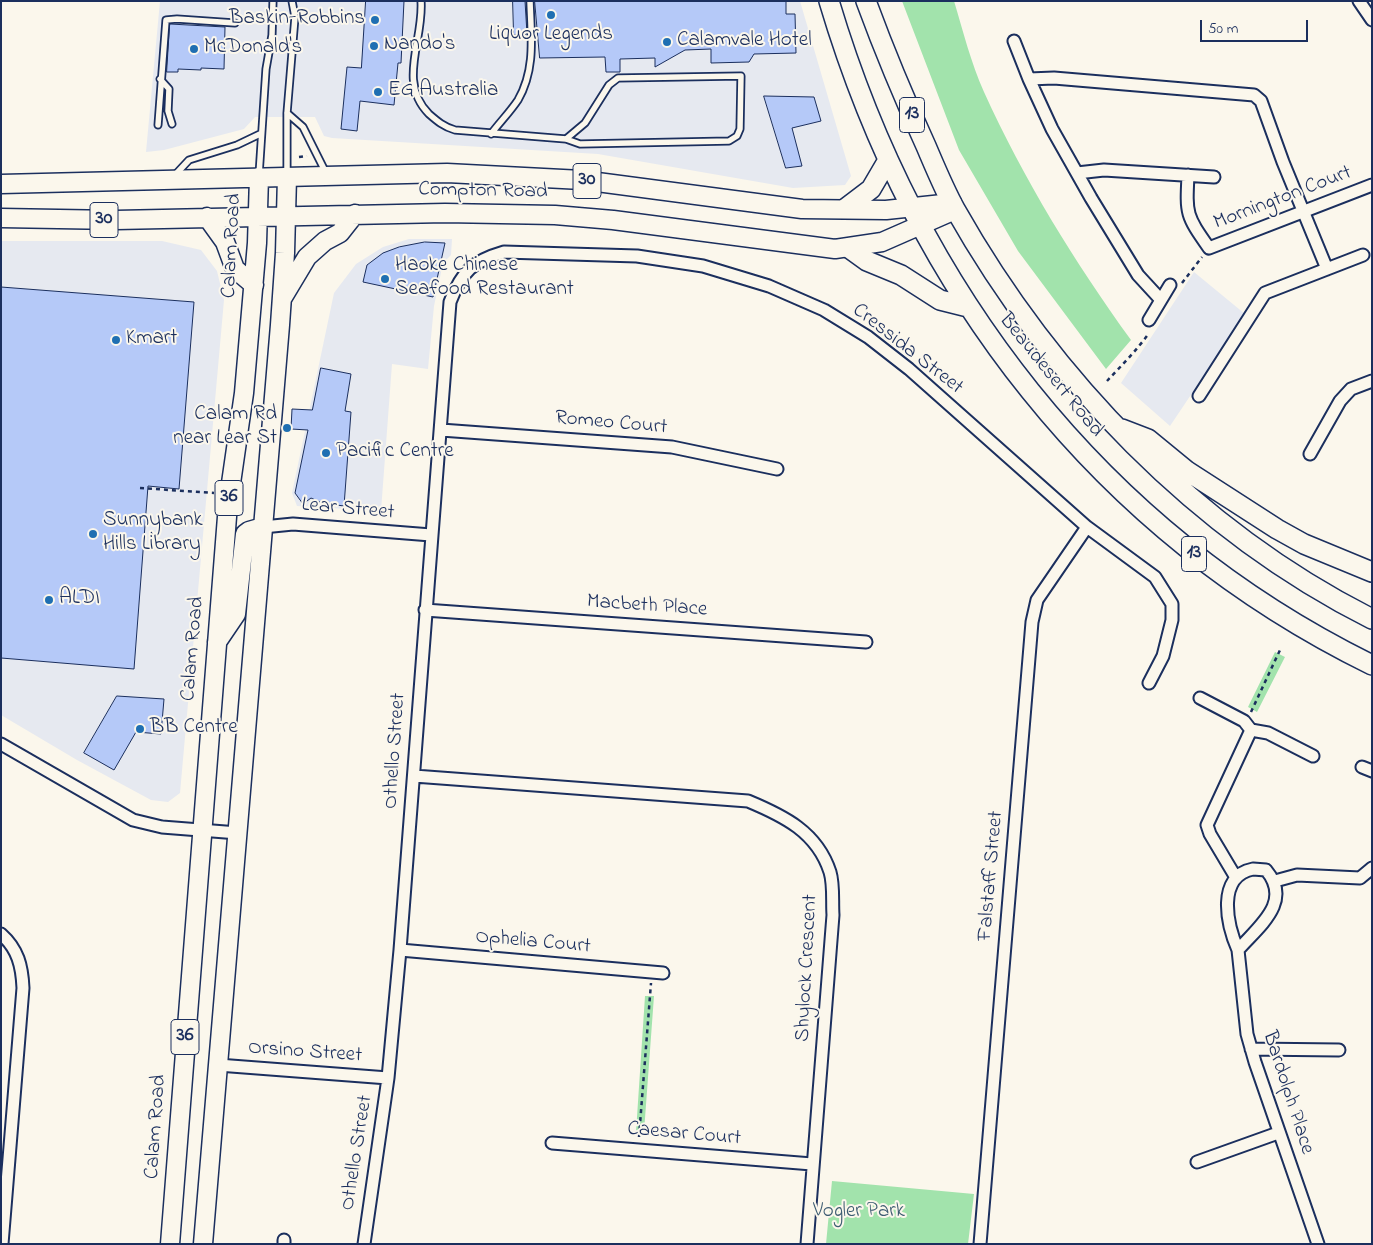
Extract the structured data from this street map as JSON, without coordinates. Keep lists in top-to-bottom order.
{
  "streets": {
    "highway": ["13", "Beaudesert Road"],
    "main road": [
      "30",
      "Compton Road",
      "Calam Road",
      "36"
    ],
    "street": [
      "Mornington Court",
      "Cressida Street",
      "Romeo Court",
      "Lear Street",
      "Macbeth Place",
      "Othello Street",
      "Falstaff Street",
      "Ophelia Court",
      "Shylock Crescent",
      "Orsino Street",
      "Bardolph Place",
      "Caesar Court"
    ]
  },
  "crossings": [
    ["Compton Road", "Calam Road"],
    ["Compton Road", "Beaudesert Road"],
    ["Compton Road", "36"],
    ["Cressida Street", "Othello Street"],
    ["Cressida Street", "Falstaff Street"],
    ["Romeo Court", "Othello Street"],
    ["36", "Lear Street"],
    ["36", "Orsino Street"],
    ["Lear Street", "Othello Street"],
    ["Macbeth Place", "Othello Street"],
    ["Othello Street", "Ophelia Court"],
    ["Othello Street", "Shylock Crescent"],
    ["Othello Street", "Orsino Street"],
    ["Shylock Crescent", "Caesar Court"]
  ],
  "parks": ["Vogler Park"],
  "places": [
    "Liquor Legends",
    "Baskin-Robbins",
    "Calamvale Hotel",
    "Nando's",
    "McDonald's",
    "EG Australia",
    "Haoke Chinese Seafood Restaurant",
    "Kmart",
    "Calam Rd near Lear St",
    "Pacific Centre",
    "Sunnybank Hills Library",
    "ALDI",
    "BB Centre"
  ],
  "scale_bar": "50 m"
}
